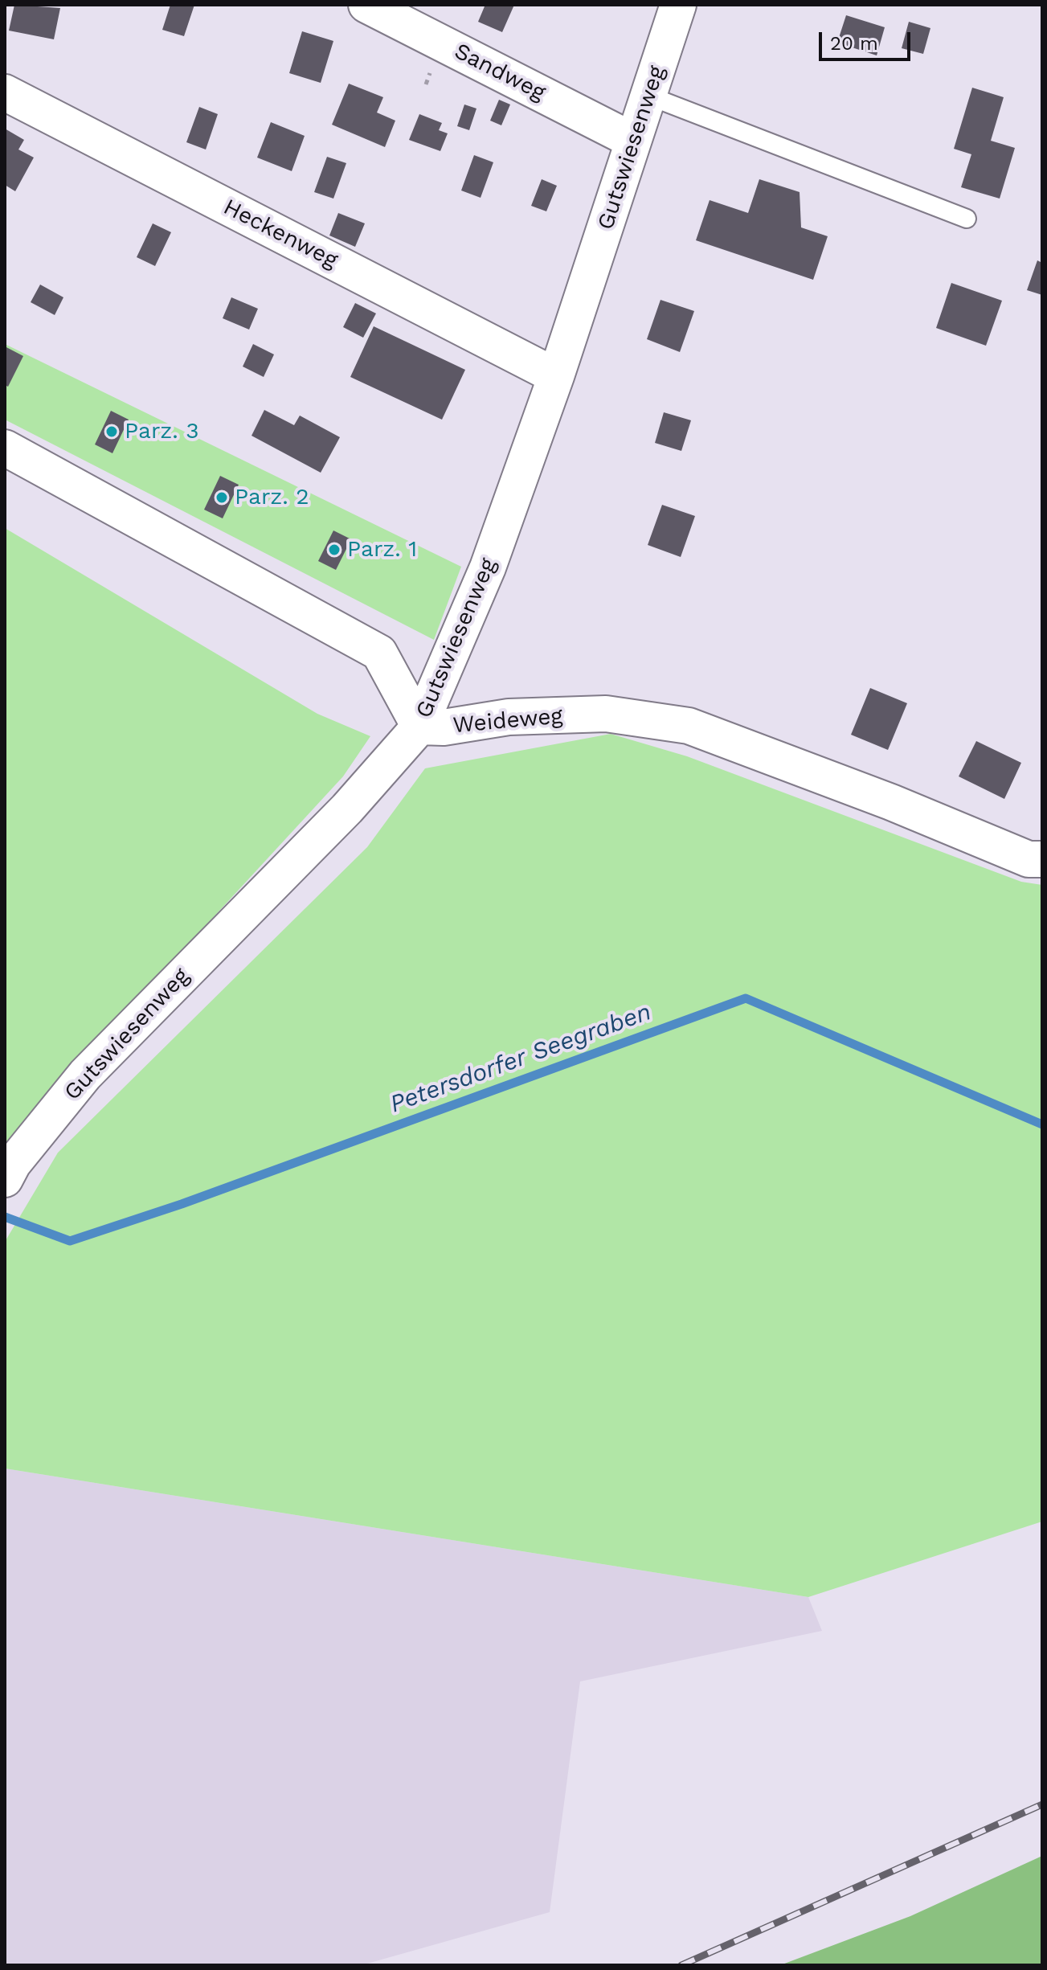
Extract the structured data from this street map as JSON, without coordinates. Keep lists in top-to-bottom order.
{
  "streets": {
    "street": [
      "Sandweg",
      "Gutswiesenweg",
      "Heckenweg",
      "Weideweg"
    ]
  },
  "crossings": [
    ["Sandweg", "Gutswiesenweg"],
    ["Gutswiesenweg", "Heckenweg"],
    ["Gutswiesenweg", "Weideweg"]
  ],
  "water": ["Petersdorfer Seegraben"],
  "places": ["Parz. 3", "Parz. 2", "Parz. 1"],
  "scale_bar": "20 m"
}
